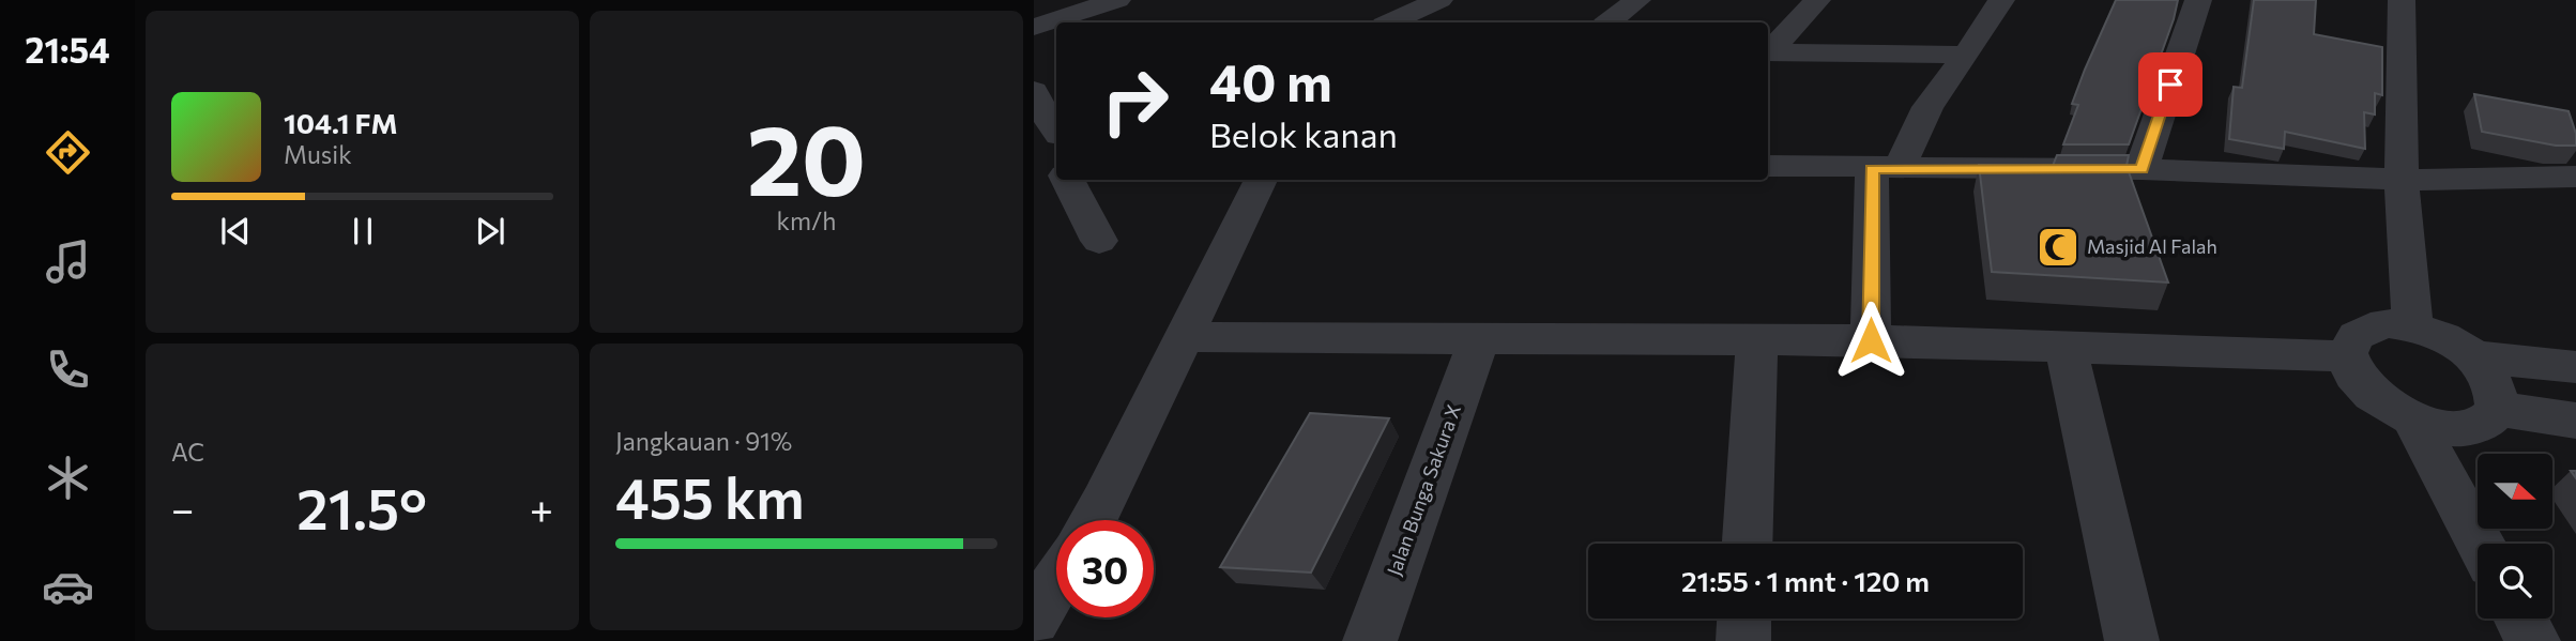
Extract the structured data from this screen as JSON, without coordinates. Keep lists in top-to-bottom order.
{
  "streets": {
    "street": ["Jalan Bunga Sakura X"]
  },
  "places": {
    "mosque": ["Masjid Al Falah"]
  },
  "north": "right",
  "page": {
    "tabs": "21:54",
    "tile": [
      ["20", "km/h"],
      "AC",
      ["Jangkauan · 91%", "455 km"]
    ],
    "turn": ["40 m", "Belok kanan"],
    "song": ["104.1 FM", "Musik"],
    "heat": ["−", "21.5°", "+"],
    "limit": "30",
    "trip": "21:55 · 1 mnt · 120 m"
  }
}
